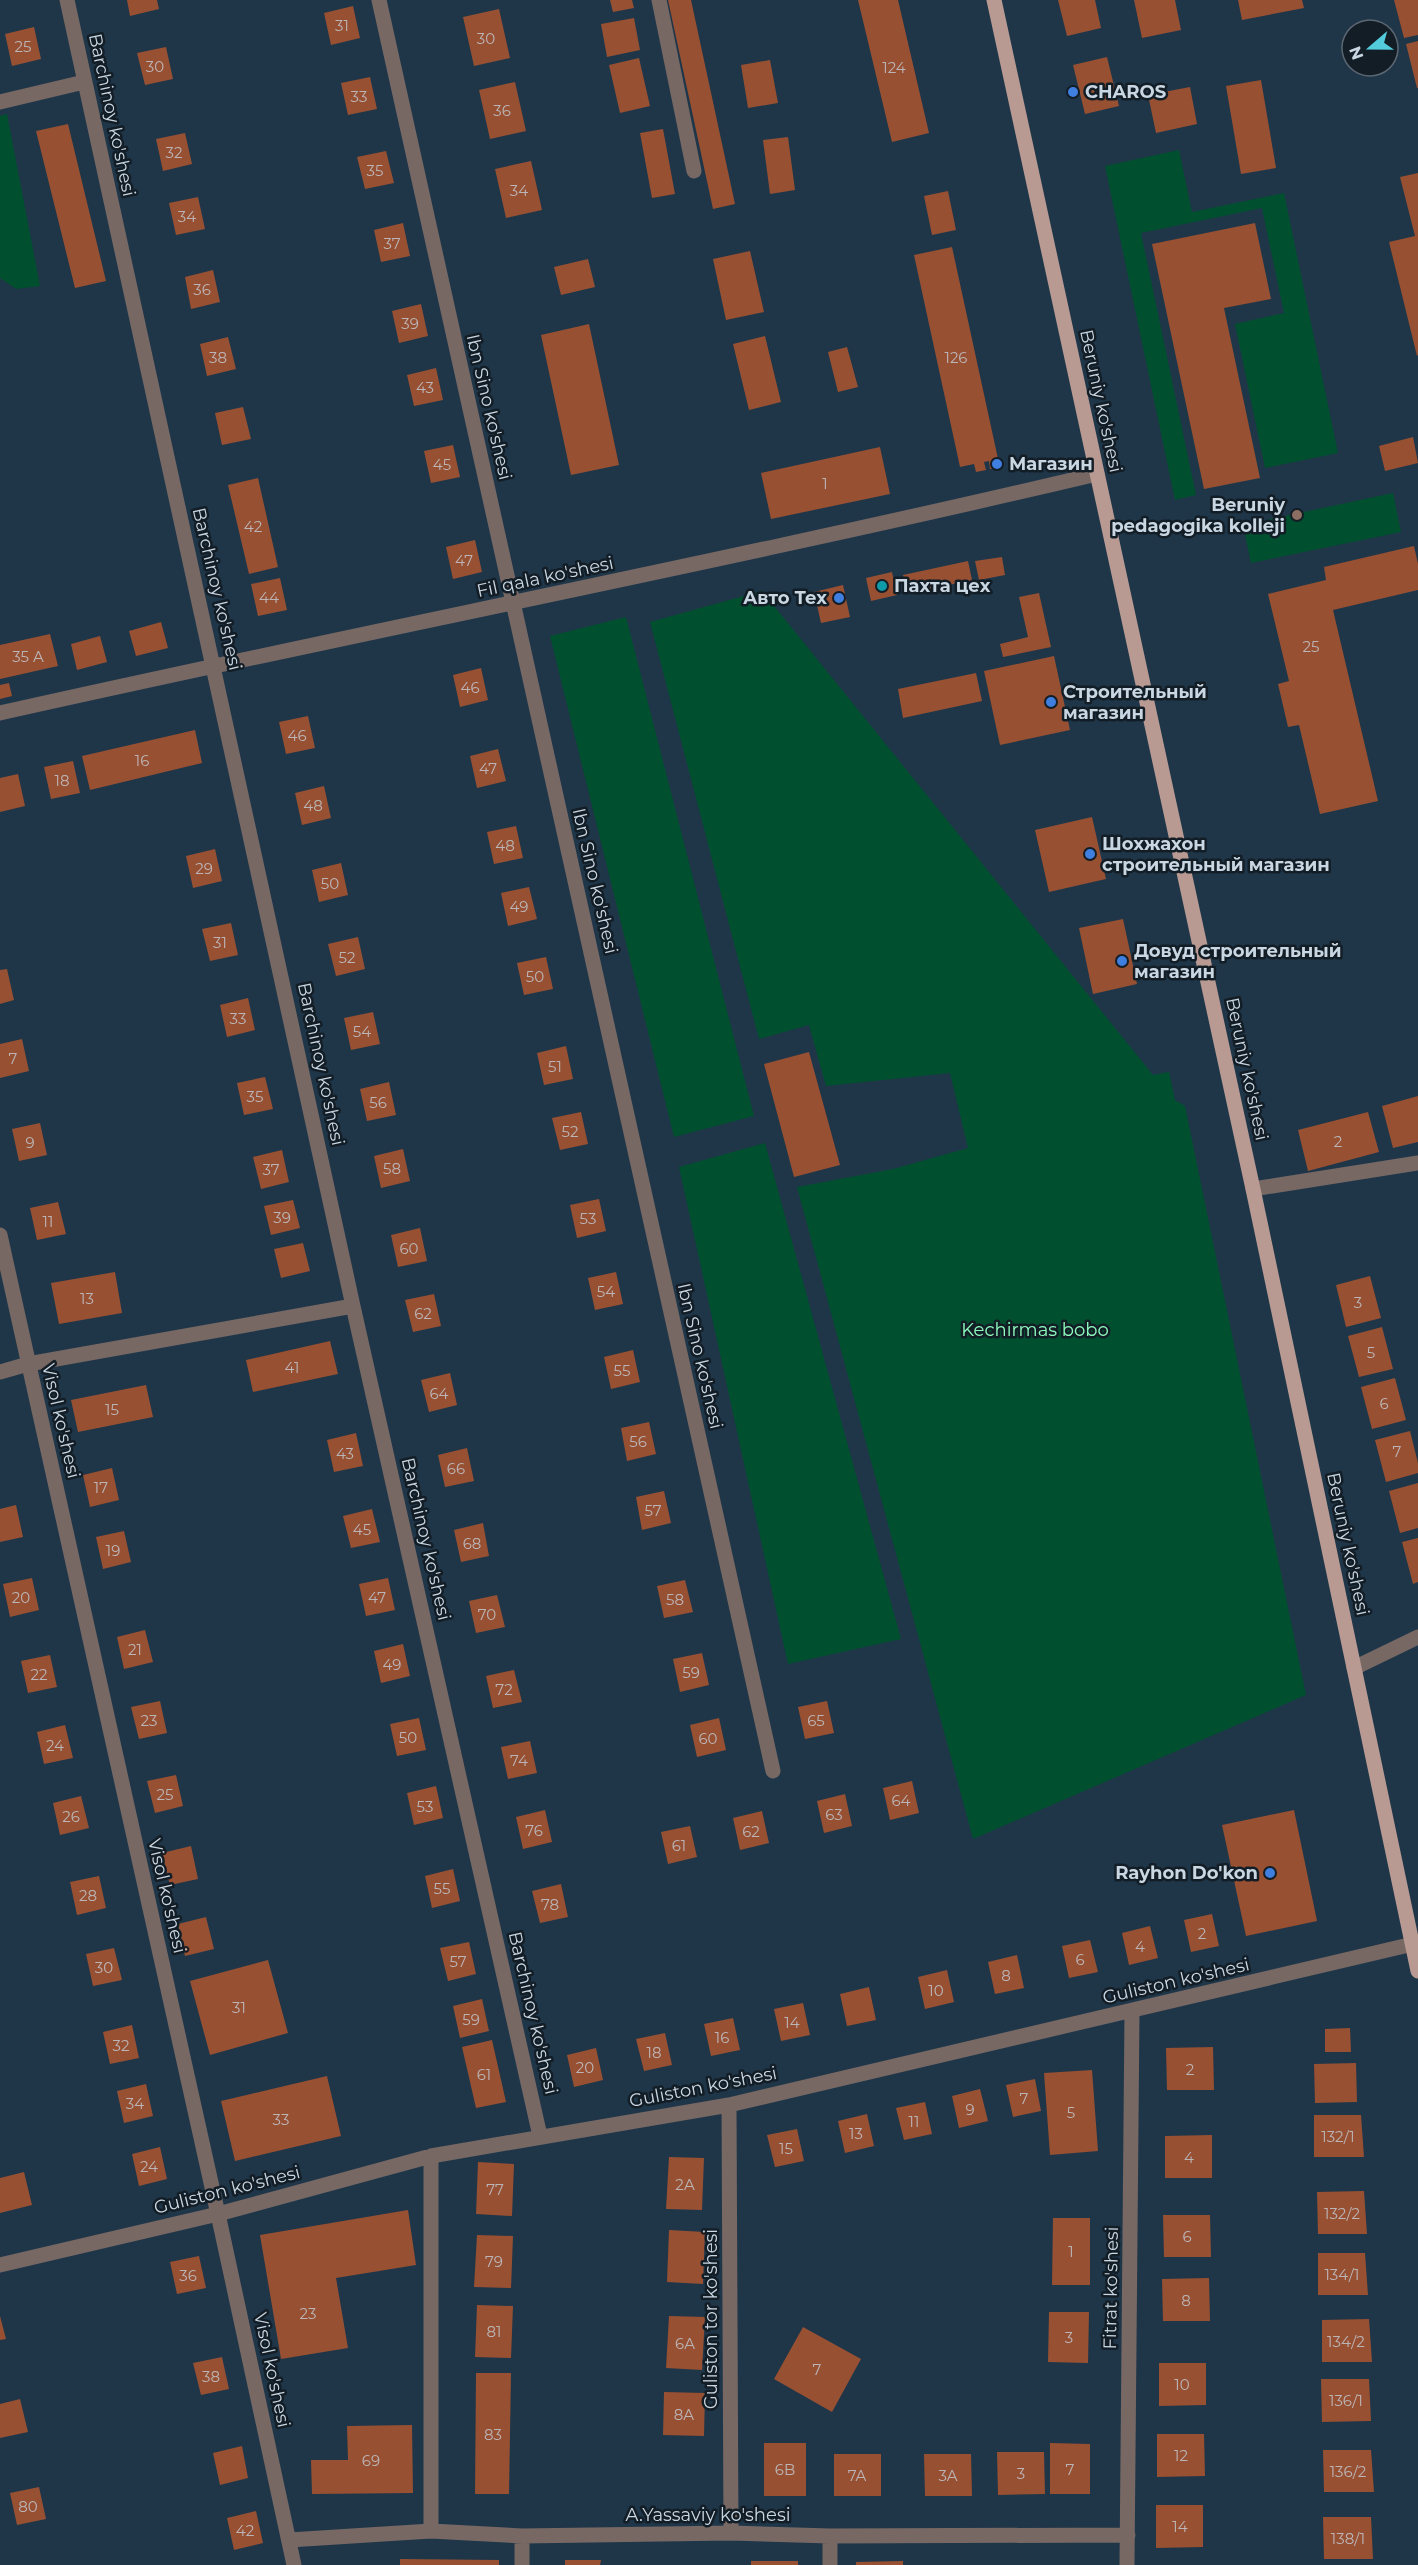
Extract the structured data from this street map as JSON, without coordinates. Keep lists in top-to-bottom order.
{
  "streets": {
    "main road": ["Beruniy ko'shesi"],
    "street": [
      "Barchinoy ko'shesi",
      "Ibn Sino ko'shesi",
      "Fil qala ko'shesi",
      "Visol ko'shesi",
      "Guliston ko'shesi",
      "Fitrat ko'shesi",
      "Guliston tor ko'shesi",
      "A.Yassaviy ko'shesi"
    ]
  },
  "crossings": [
    ["Barchinoy ko'shesi", "Fil qala ko'shesi"],
    ["Barchinoy ko'shesi", "Guliston ko'shesi"],
    ["Beruniy ko'shesi", "Fil qala ko'shesi"],
    ["Beruniy ko'shesi", "Guliston ko'shesi"],
    ["Ibn Sino ko'shesi", "Fil qala ko'shesi"],
    ["Visol ko'shesi", "Guliston ko'shesi"],
    ["Visol ko'shesi", "A.Yassaviy ko'shesi"],
    ["Guliston ko'shesi", "Fitrat ko'shesi"],
    ["Guliston ko'shesi", "Guliston tor ko'shesi"],
    ["Fitrat ko'shesi", "A.Yassaviy ko'shesi"],
    ["Guliston tor ko'shesi", "A.Yassaviy ko'shesi"]
  ],
  "parks": ["Kechirmas bobo"],
  "places": [
    "CHAROS",
    "Магазин",
    "Beruniy pedagogika kolleji",
    "Пахта цех",
    "Авто Тех",
    "Строительный магазин",
    "Шохжахон строительный магазин",
    "Довуд строительный магазин",
    "Rayhon Do'kon"
  ],
  "house_numbers": [
    "31",
    "30",
    "25",
    "30",
    "124",
    "33",
    "36",
    "32",
    "35",
    "34",
    "34",
    "37",
    "36",
    "39",
    "38",
    "126",
    "43",
    "45",
    "1",
    "42",
    "47",
    "44",
    "25",
    "35 A",
    "46",
    "46",
    "16",
    "47",
    "18",
    "48",
    "48",
    "29",
    "50",
    "49",
    "31",
    "52",
    "50",
    "33",
    "54",
    "7",
    "51",
    "35",
    "56",
    "52",
    "2",
    "9",
    "58",
    "37",
    "39",
    "53",
    "11",
    "60",
    "54",
    "13",
    "3",
    "62",
    "5",
    "41",
    "55",
    "64",
    "6",
    "15",
    "56",
    "7",
    "43",
    "66",
    "17",
    "57",
    "45",
    "68",
    "19",
    "20",
    "47",
    "58",
    "70",
    "21",
    "49",
    "59",
    "22",
    "72",
    "23",
    "65",
    "50",
    "60",
    "24",
    "74",
    "25",
    "64",
    "53",
    "63",
    "26",
    "76",
    "62",
    "61",
    "55",
    "28",
    "78",
    "2",
    "4",
    "6",
    "57",
    "30",
    "8",
    "10",
    "31",
    "59",
    "14",
    "16",
    "32",
    "18",
    "20",
    "2",
    "61",
    "7",
    "34",
    "9",
    "5",
    "33",
    "11",
    "13",
    "132/1",
    "15",
    "4",
    "24",
    "2A",
    "77",
    "132/2",
    "6",
    "1",
    "79",
    "134/1",
    "36",
    "8",
    "23",
    "81",
    "3",
    "134/2",
    "6A",
    "7",
    "38",
    "10",
    "136/1",
    "8A",
    "83",
    "12",
    "69",
    "6B",
    "7",
    "136/2",
    "3",
    "7A",
    "3A",
    "80",
    "14",
    "42",
    "138/1"
  ],
  "north": "left"
}
